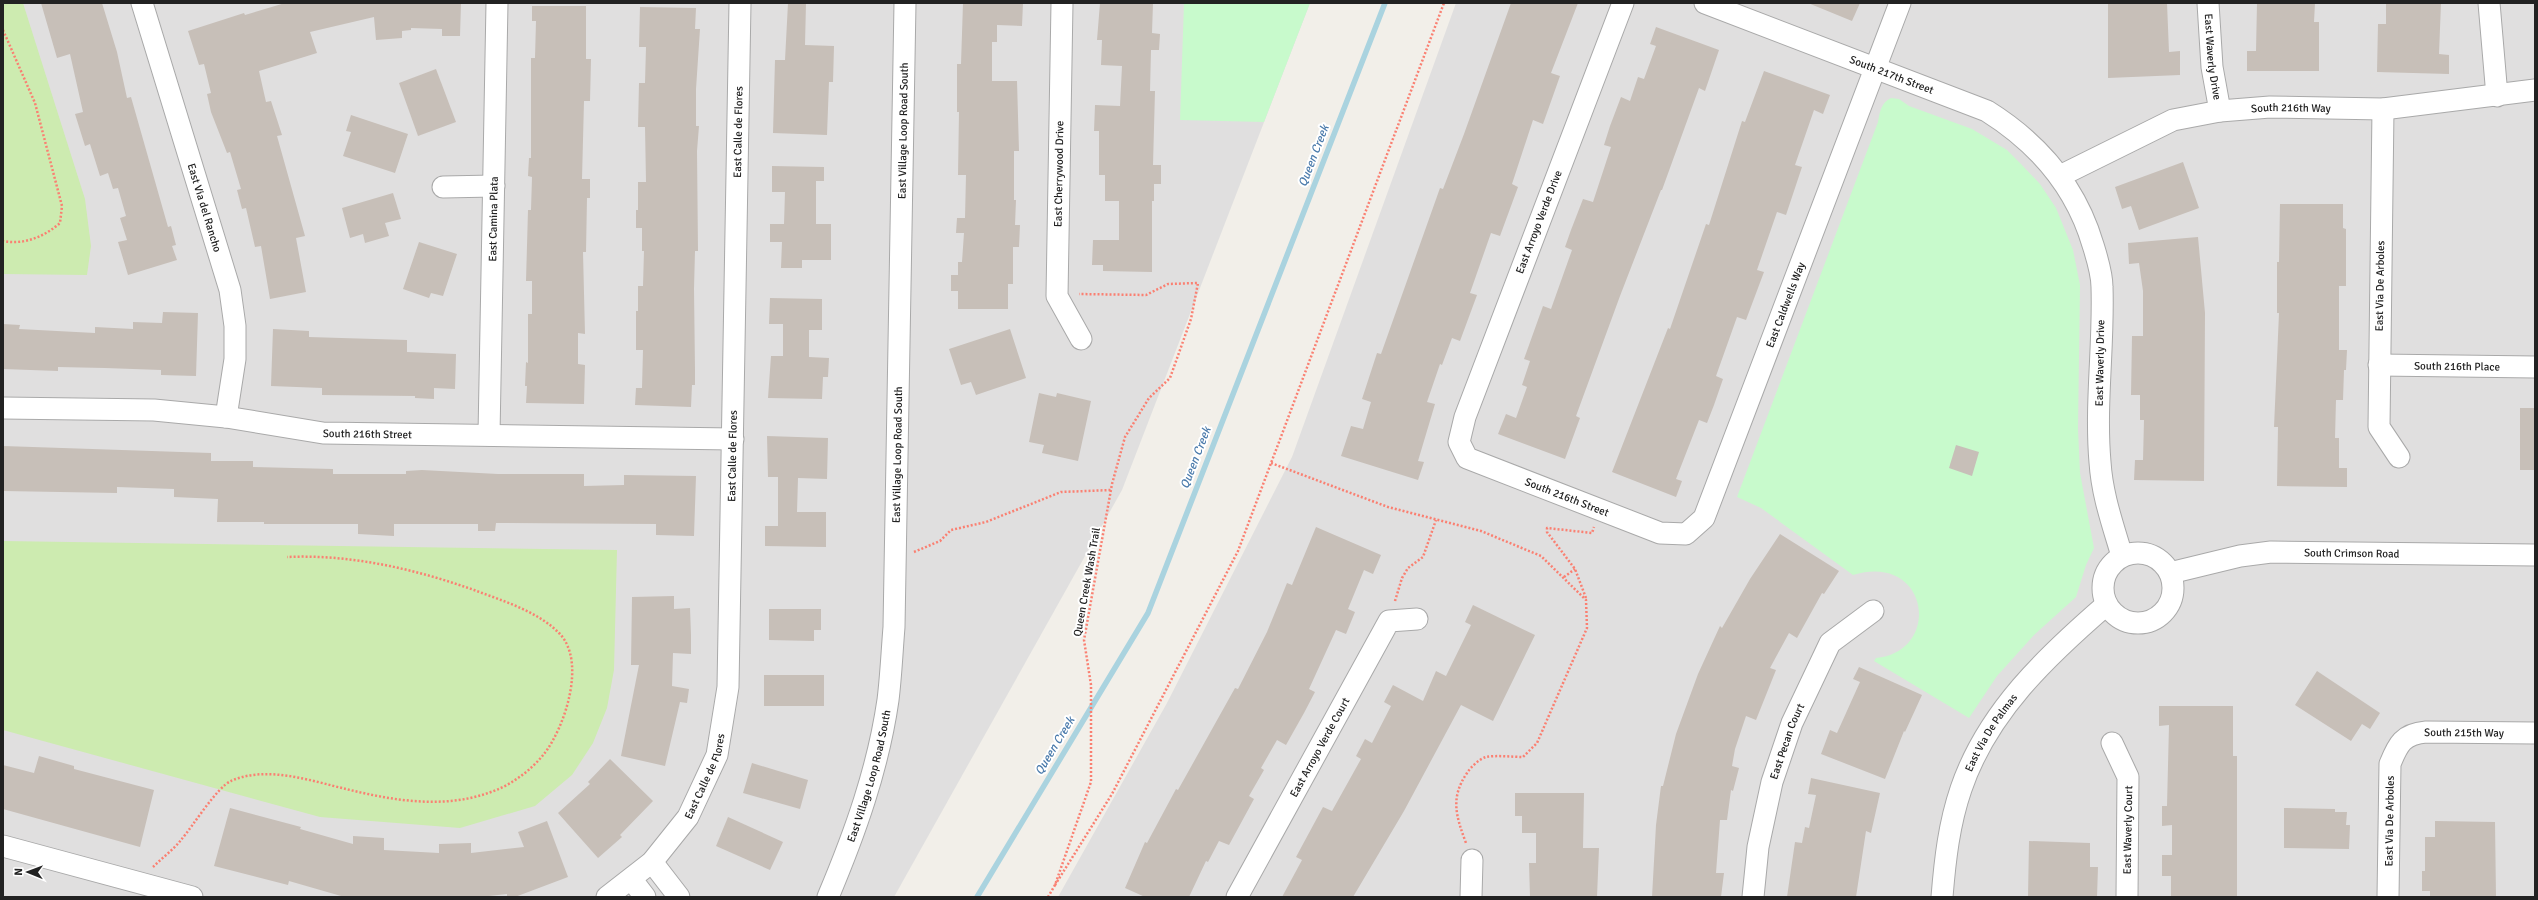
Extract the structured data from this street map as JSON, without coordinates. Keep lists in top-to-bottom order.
{
  "streets": {
    "street": [
      "East Waverly Drive",
      "South 217th Street",
      "South 216th Way",
      "East Village Loop Road South",
      "East Calle de Flores",
      "East Cherrywood Drive",
      "East Via del Rancho",
      "East Camina Plata",
      "East Arroyo Verde Drive",
      "East Via De Arboles",
      "East Caldwells Way",
      "South 216th Place",
      "South 216th Street",
      "South Crimson Road",
      "East Via De Palmas",
      "South 215th Way",
      "East Pecan Court",
      "East Arroyo Verde Court",
      "East Waverly Court"
    ],
    "path": ["Queen Creek Wash Trail"]
  },
  "crossings": [
    ["East Waverly Drive", "South 217th Street"],
    ["East Waverly Drive", "South 216th Way"],
    ["East Waverly Drive", "South Crimson Road"],
    ["East Waverly Drive", "East Via De Palmas"],
    ["South 217th Street", "South 216th Way"],
    ["South 217th Street", "East Caldwells Way"],
    ["South 216th Way", "East Via De Arboles"],
    ["East Calle de Flores", "South 216th Street"],
    ["East Cherrywood Drive", "Queen Creek Wash Trail"],
    ["East Via del Rancho", "South 216th Street"],
    ["East Camina Plata", "South 216th Street"],
    ["East Arroyo Verde Drive", "South 216th Street"],
    ["East Via De Arboles", "South 216th Place"],
    ["East Via De Arboles", "South 215th Way"],
    ["East Caldwells Way", "South 216th Street"],
    ["South Crimson Road", "East Via De Palmas"]
  ],
  "water": ["Queen Creek"],
  "north": "left"
}
